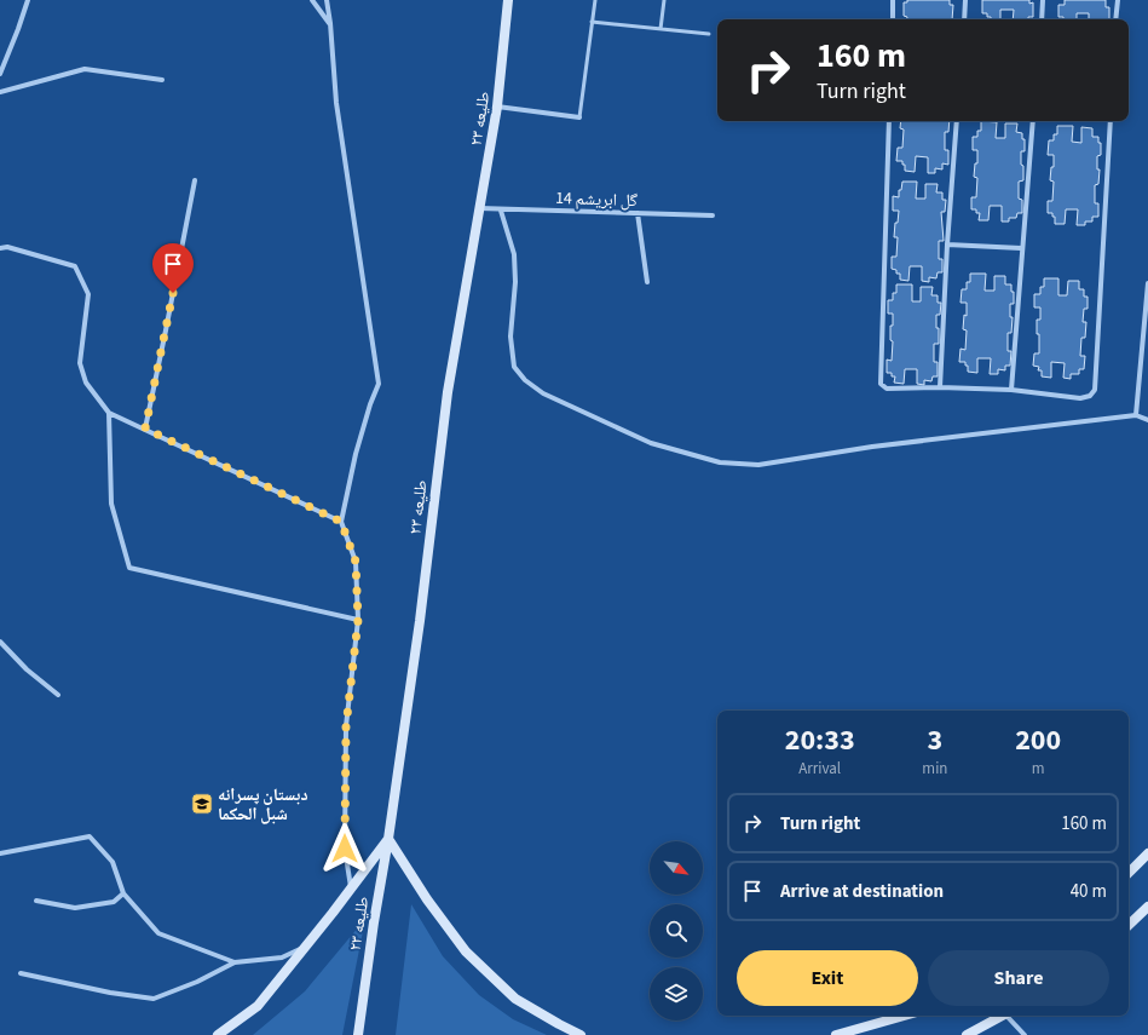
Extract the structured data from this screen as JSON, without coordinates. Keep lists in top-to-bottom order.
{
  "streets": {
    "main road": ["طلیعه ۲۳"],
    "street": ["گل ابریشم 14"]
  },
  "crossings": [
    ["طلیعه ۲۳", "گل ابریشم 14"]
  ],
  "places": {
    "school or university": ["دبستان پسرانه شبل الحکما"]
  },
  "north": "bottom right",
  "page": {
    "turn": ["160 m", "Turn right"],
    "eta": [
      "20:33",
      "Arrival",
      "3",
      "min",
      "200",
      "m"
    ],
    "list": [
      {
        "name": "Turn right",
        "value": "160 m"
      },
      {
        "name": "Arrive at destination",
        "value": "40 m"
      }
    ],
    "buttons": ["Exit", "Share"]
  }
}
